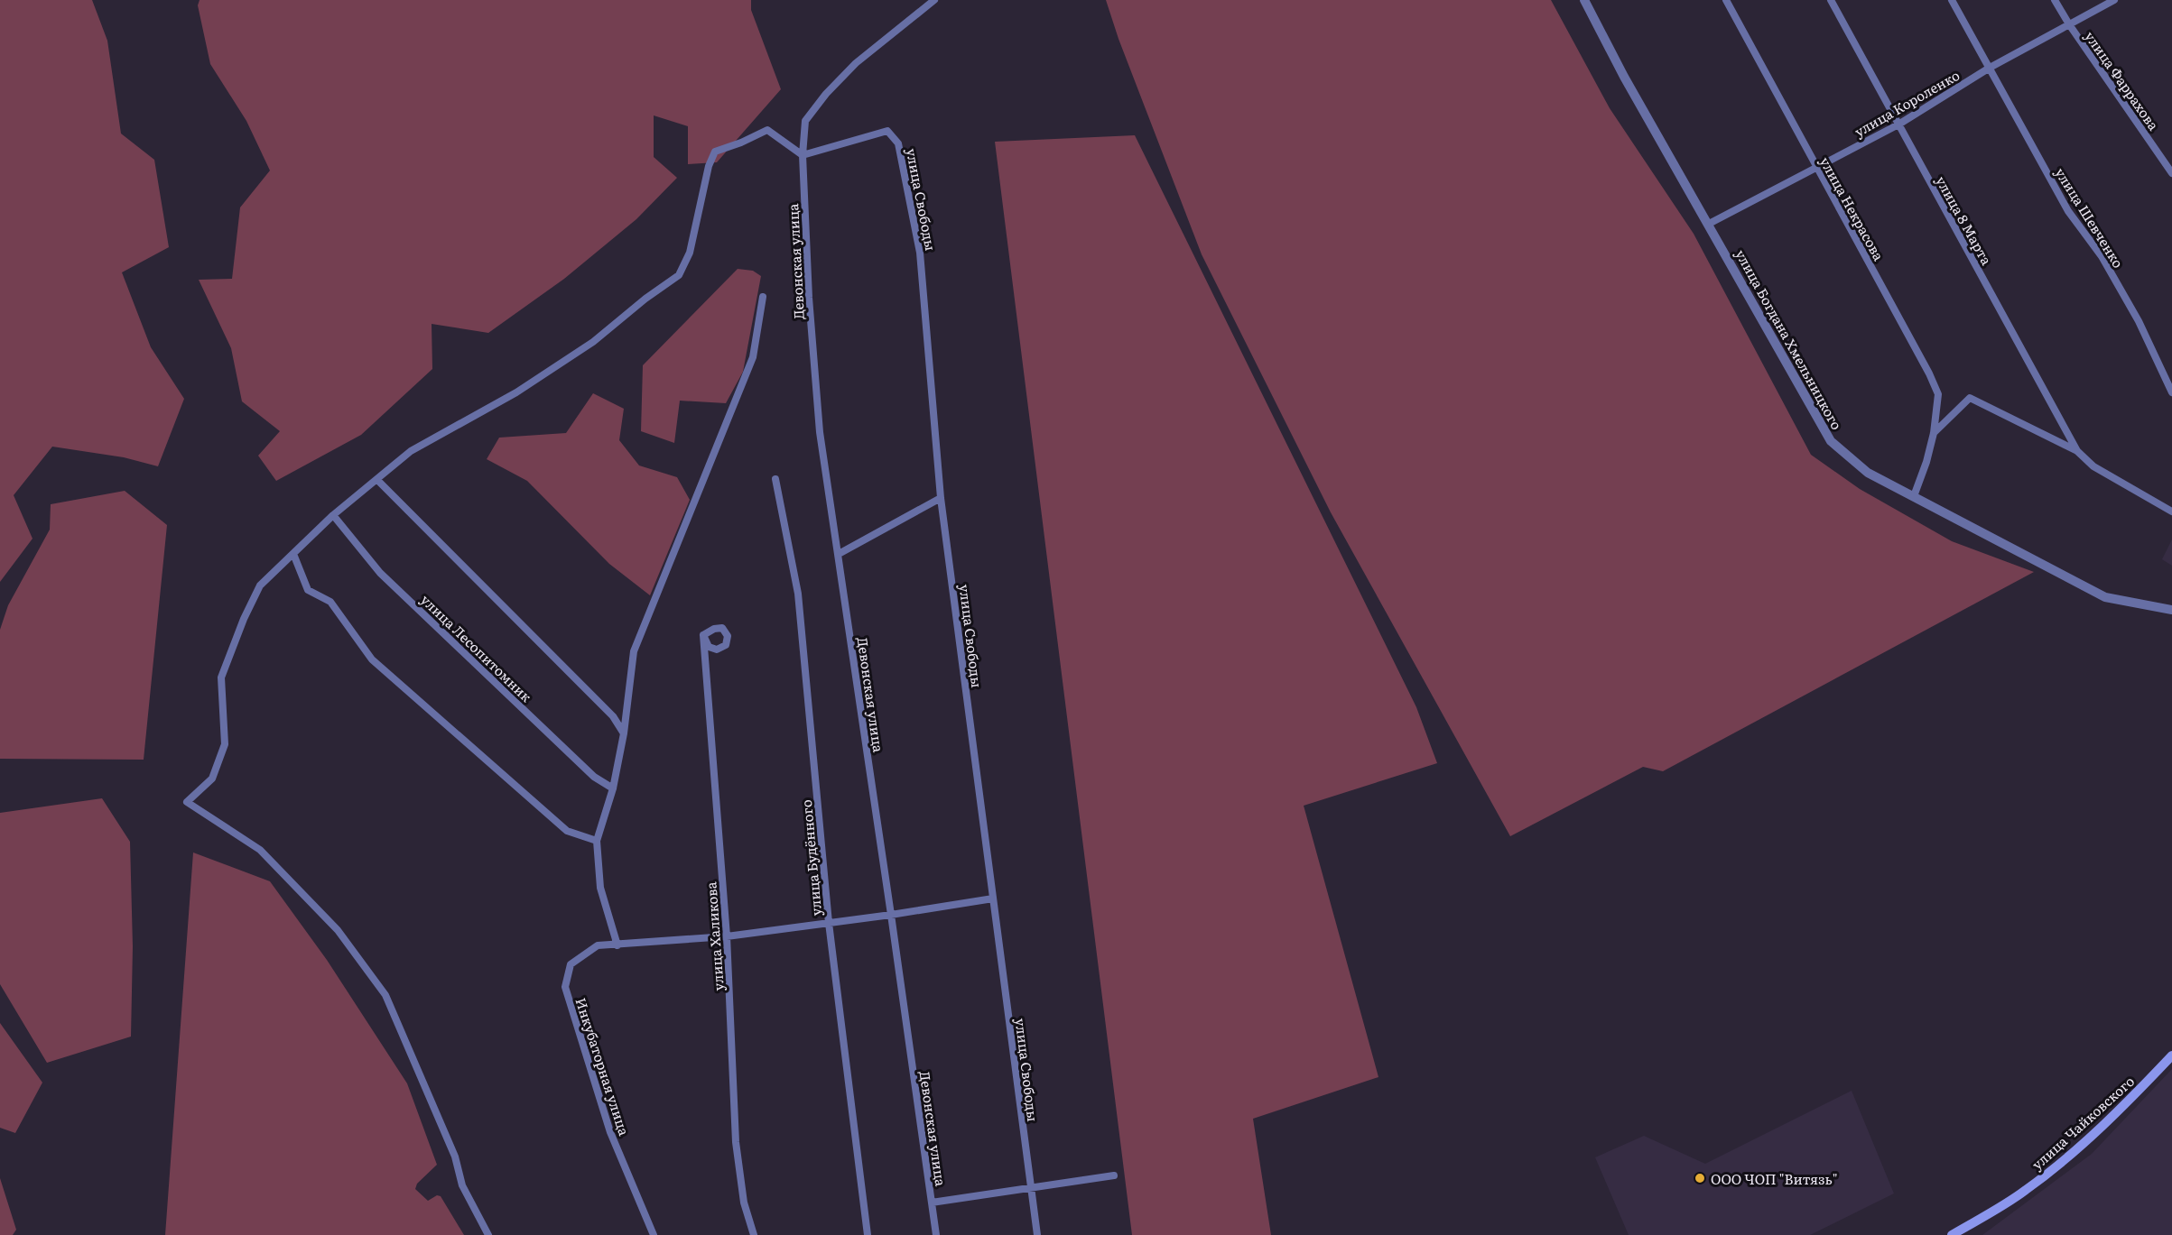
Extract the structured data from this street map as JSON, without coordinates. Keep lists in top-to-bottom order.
{
  "streets": {
    "main road": ["улица Чайковского"],
    "street": [
      "улица Фаррахова",
      "улица Короленко",
      "улица Свободы",
      "улица Некрасова",
      "улица Шевченко",
      "улица 8 Марта",
      "Девонская улица",
      "улица Богдана Хмельницкого",
      "улица Лесопитомник",
      "улица Будённого",
      "улица Халикова",
      "Инкубаторная улица"
    ]
  },
  "crossings": [
    ["улица Фаррахова", "улица Короленко"],
    ["улица Короленко", "улица Некрасова"],
    ["улица Короленко", "улица Шевченко"],
    ["улица Короленко", "улица 8 Марта"],
    ["улица Короленко", "улица Богдана Хмельницкого"],
    ["улица Свободы", "Девонская улица"],
    ["улица Свободы", "Инкубаторная улица"],
    ["улица Некрасова", "улица Богдана Хмельницкого"],
    ["Девонская улица", "Инкубаторная улица"],
    ["улица Будённого", "Инкубаторная улица"],
    ["улица Халикова", "Инкубаторная улица"]
  ],
  "places": ["ООО ЧОП \"Витязь\""]
}
